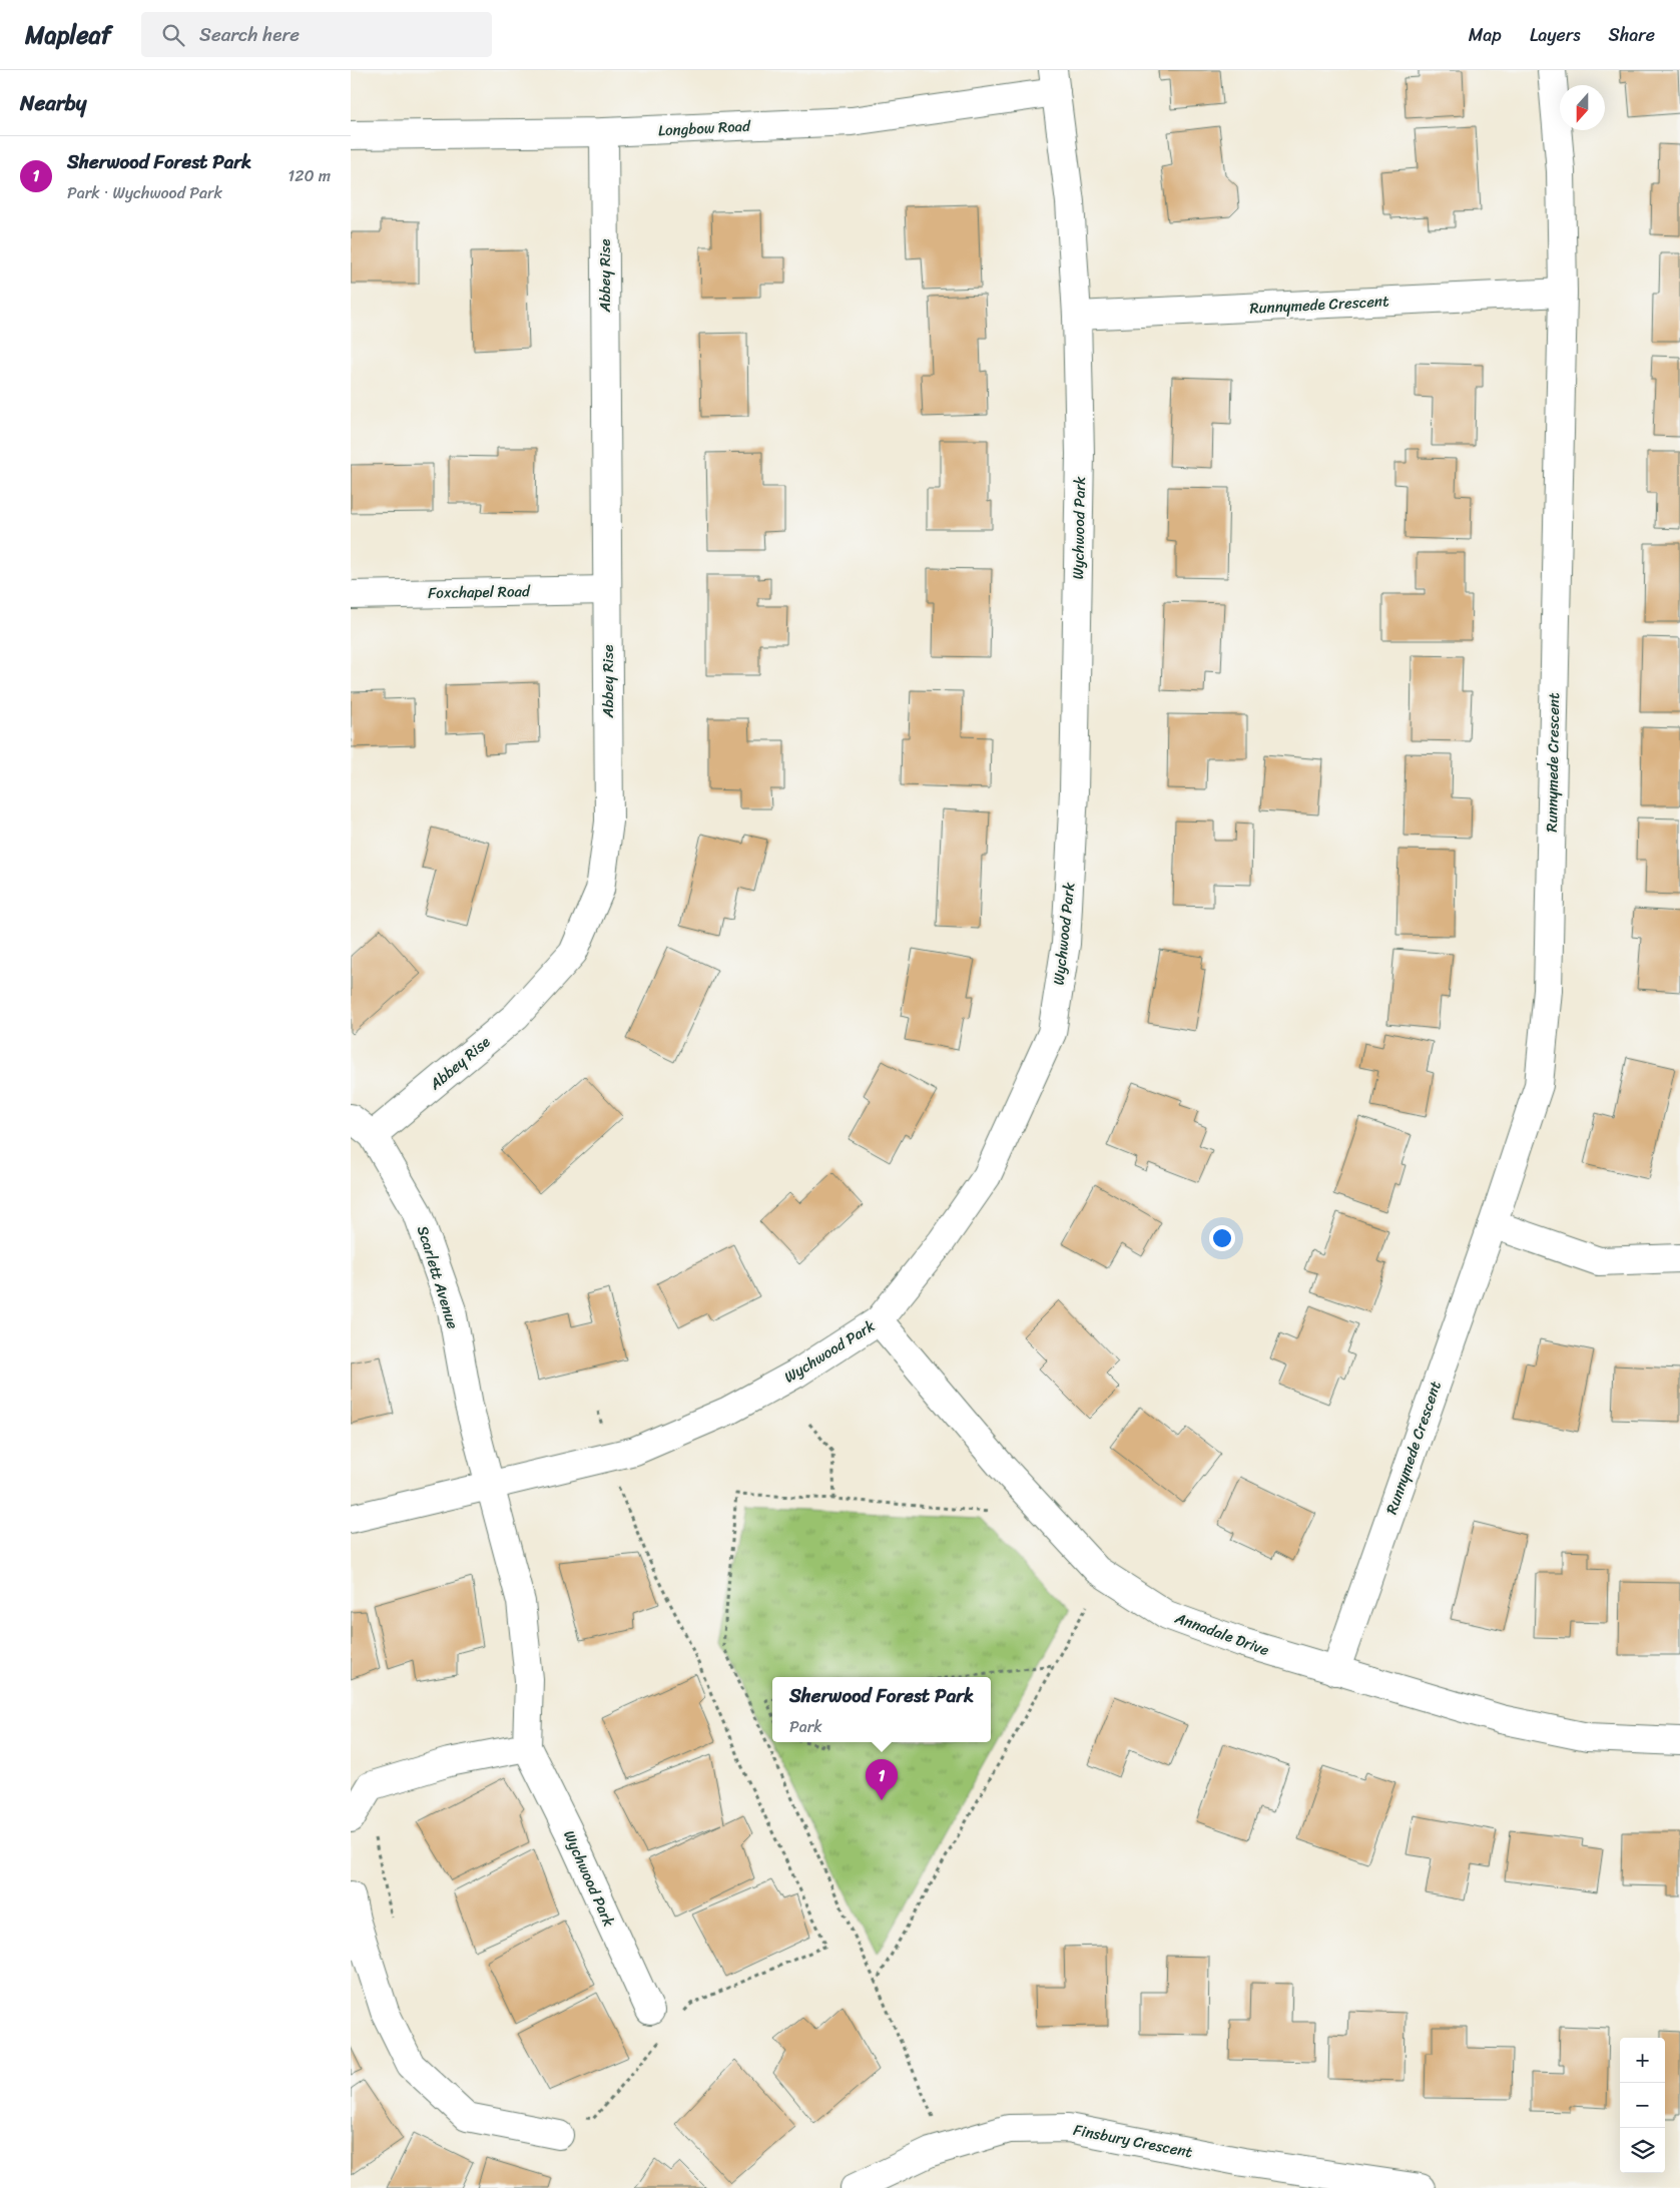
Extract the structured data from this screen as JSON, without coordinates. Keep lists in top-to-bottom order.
{
  "streets": {
    "street": [
      "Longbow Road",
      "Abbey Rise",
      "Runnymede Crescent",
      "Wychwood Park",
      "Foxchapel Road",
      "Scarlett Avenue",
      "Annadale Drive",
      "Finsbury Crescent"
    ]
  },
  "crossings": [
    ["Longbow Road", "Abbey Rise"],
    ["Longbow Road", "Wychwood Park"],
    ["Abbey Rise", "Foxchapel Road"],
    ["Abbey Rise", "Scarlett Avenue"],
    ["Runnymede Crescent", "Wychwood Park"],
    ["Runnymede Crescent", "Annadale Drive"],
    ["Wychwood Park", "Scarlett Avenue"],
    ["Wychwood Park", "Annadale Drive"]
  ],
  "north": "bottom",
  "page": {
    "header": "Mapleaf",
    "search": "Search here",
    "nav": ["Map", "Layers", "Share"],
    "heading": "Nearby",
    "list": [
      {
        "mark": "1",
        "name": "Sherwood Forest Park",
        "note": "Park · Wychwood Park",
        "value": "120 m"
      }
    ],
    "popup": ["Sherwood Forest Park", "Park"],
    "pins": "1",
    "map_buttons": ["+", "−"]
  }
}
